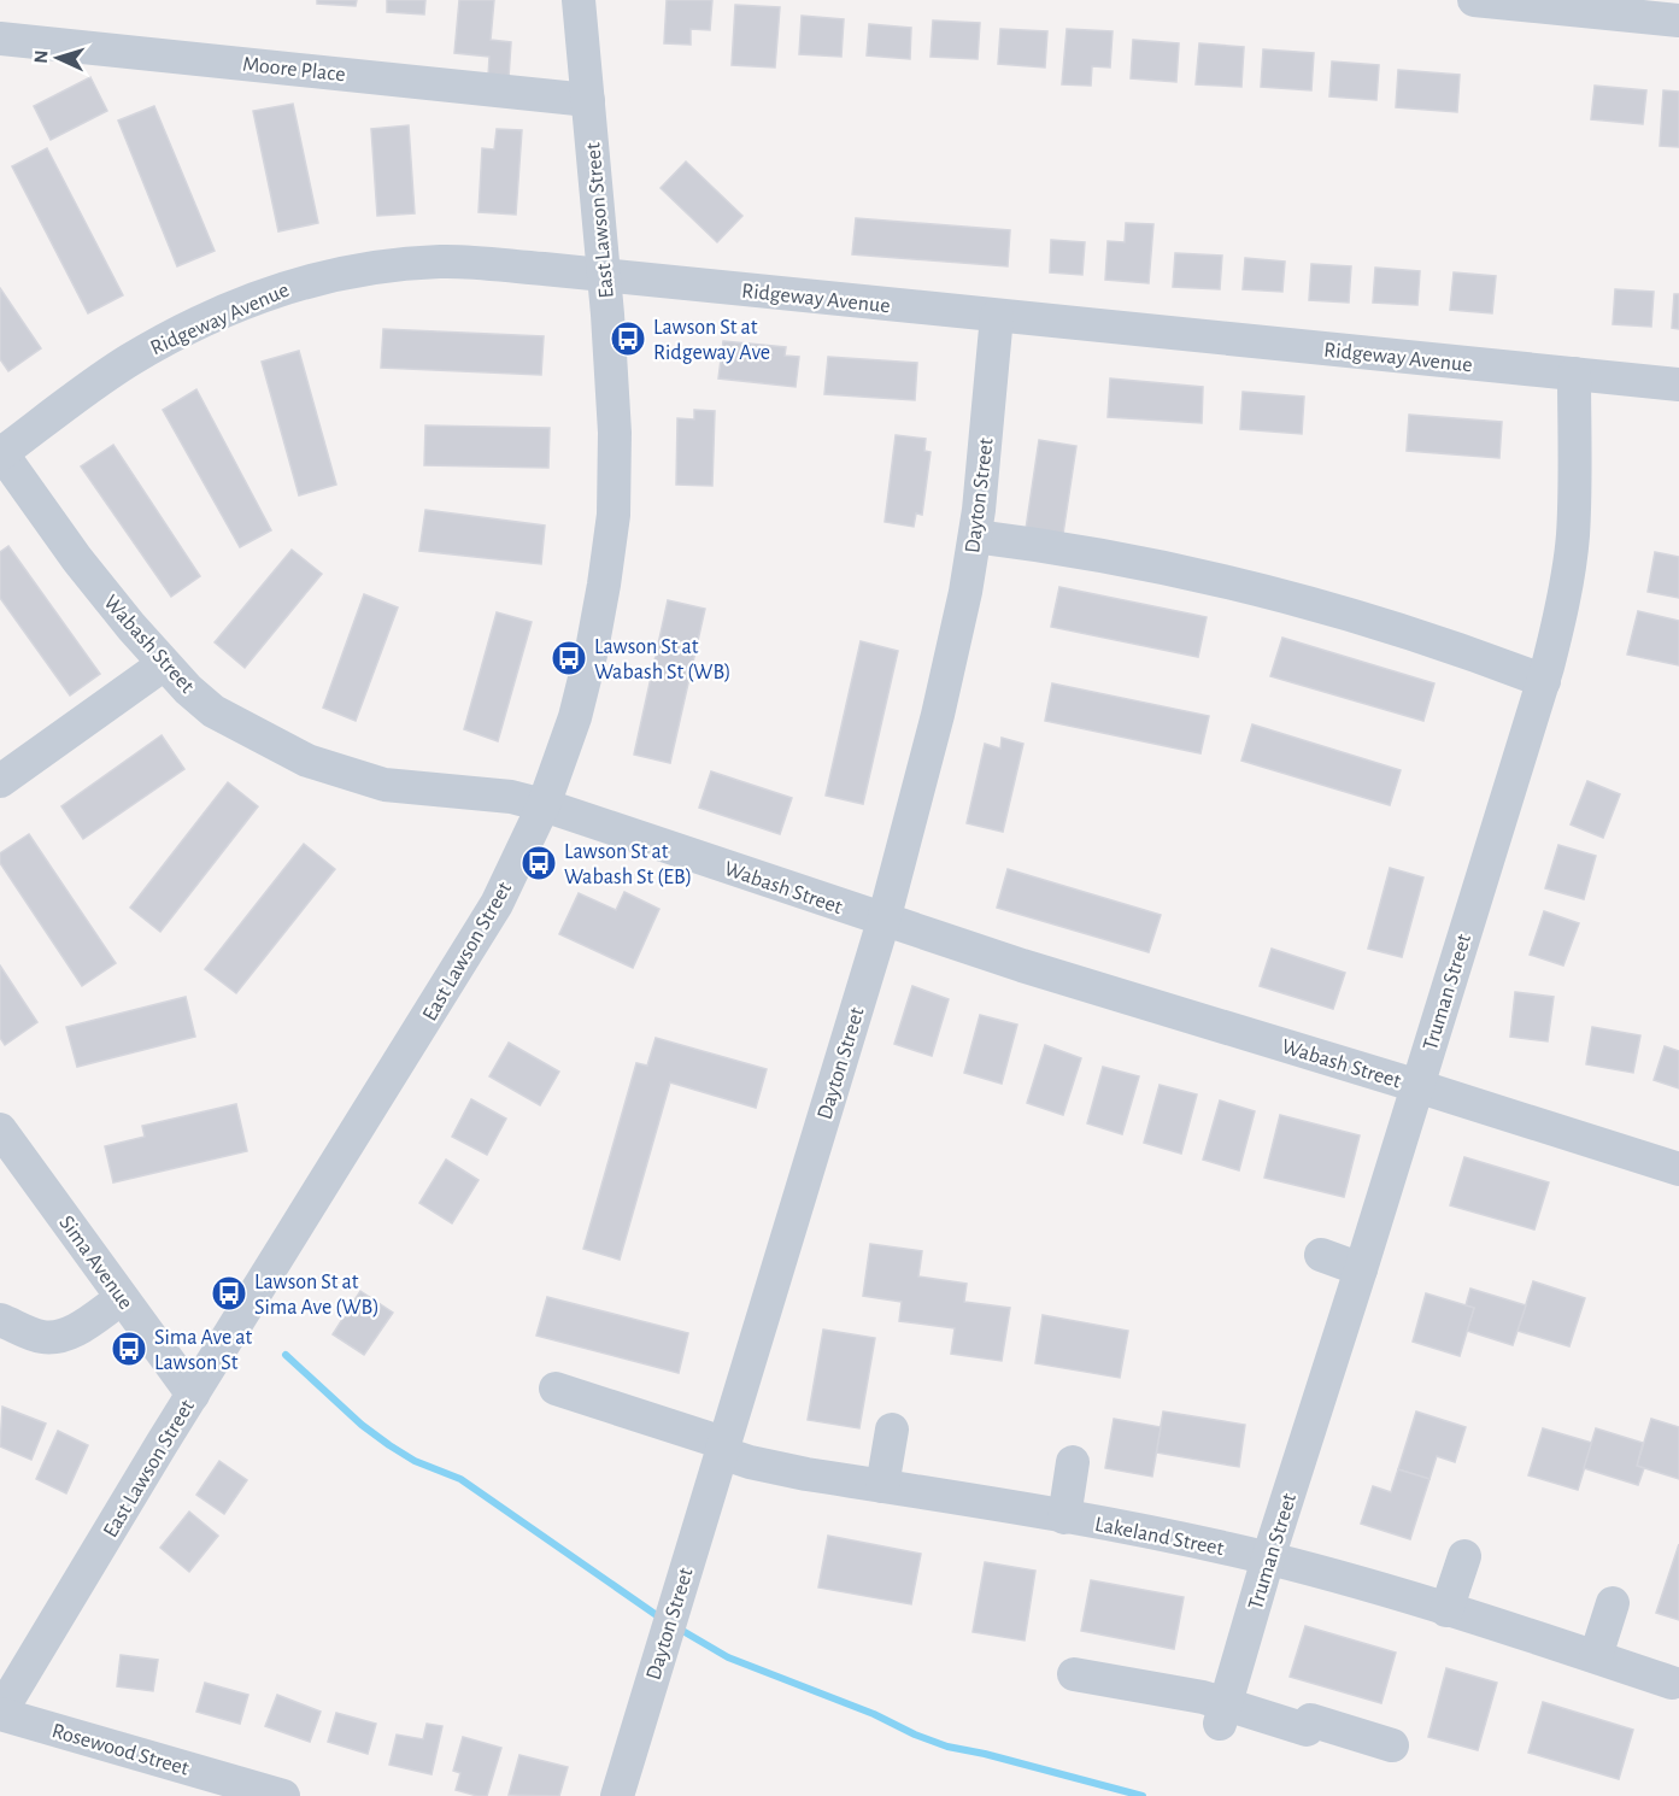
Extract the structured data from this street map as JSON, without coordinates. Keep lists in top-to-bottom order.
{
  "streets": {
    "street": [
      "Moore Place",
      "East Lawson Street",
      "Ridgeway Avenue",
      "Dayton Street",
      "Wabash Street",
      "Truman Street",
      "Sima Avenue",
      "Lakeland Street",
      "Rosewood Street"
    ]
  },
  "crossings": [
    ["Moore Place", "East Lawson Street"],
    ["East Lawson Street", "Ridgeway Avenue"],
    ["East Lawson Street", "Wabash Street"],
    ["East Lawson Street", "Sima Avenue"],
    ["East Lawson Street", "Rosewood Street"],
    ["Ridgeway Avenue", "Dayton Street"],
    ["Ridgeway Avenue", "Wabash Street"],
    ["Ridgeway Avenue", "Truman Street"],
    ["Dayton Street", "Wabash Street"],
    ["Dayton Street", "Lakeland Street"],
    ["Wabash Street", "Truman Street"],
    ["Truman Street", "Lakeland Street"]
  ],
  "places": {
    "bus stop": [
      "Lawson St at Ridgeway Ave",
      "Lawson St at Wabash St (WB)",
      "Lawson St at Wabash St (EB)",
      "Lawson St at Sima Ave (WB)",
      "Sima Ave at Lawson St"
    ]
  },
  "north": "left"
}
